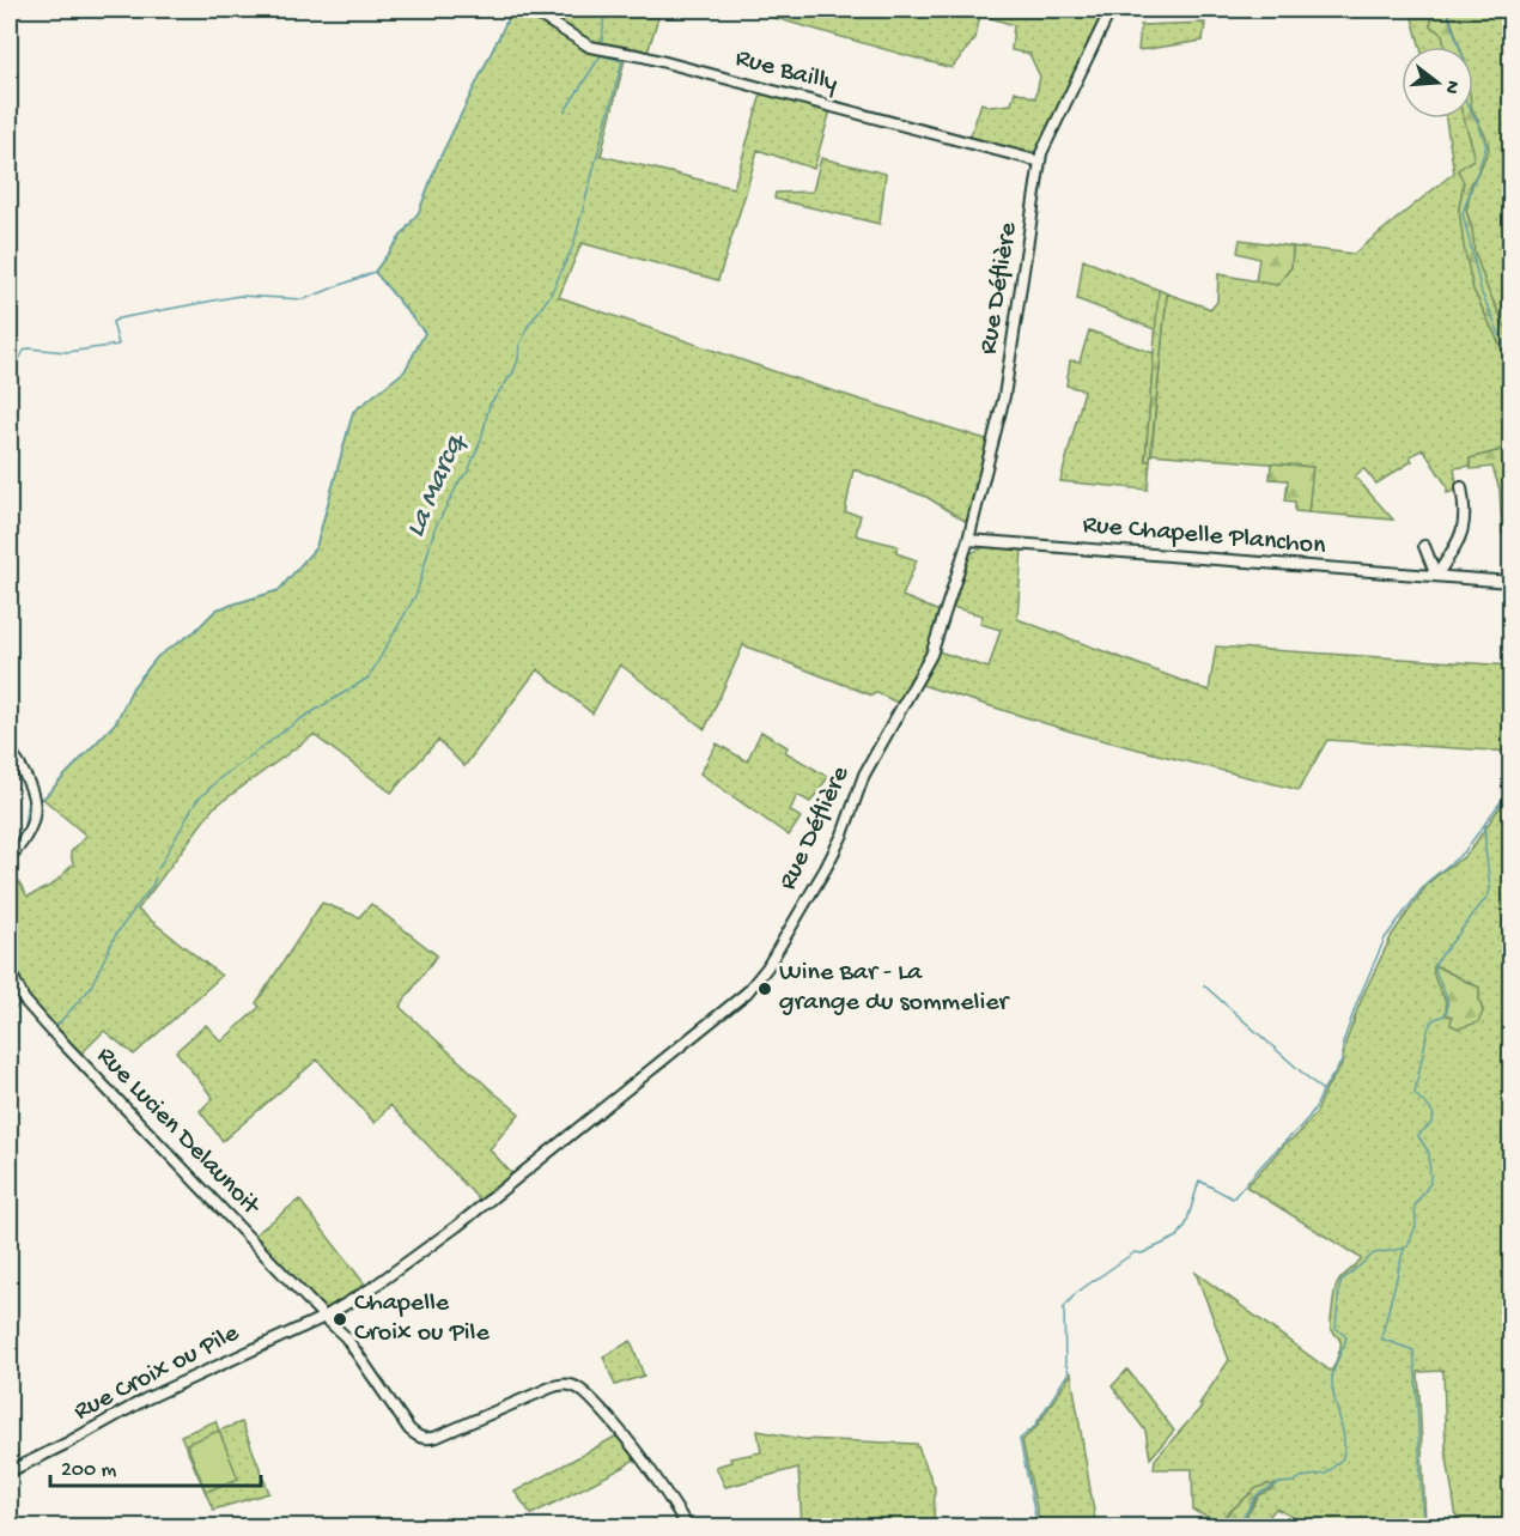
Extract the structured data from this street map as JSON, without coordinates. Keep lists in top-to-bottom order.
{
  "streets": {
    "street": [
      "Rue Bailly",
      "Rue Déflière",
      "Rue Chapelle Planchon",
      "Rue Lucien Delaunoit",
      "Rue Croix ou Pile"
    ]
  },
  "crossings": [
    ["Rue Bailly", "Rue Déflière"],
    ["Rue Déflière", "Rue Chapelle Planchon"],
    ["Rue Déflière", "Rue Lucien Delaunoit"],
    ["Rue Déflière", "Rue Croix ou Pile"],
    ["Rue Lucien Delaunoit", "Rue Croix ou Pile"]
  ],
  "water": ["La Marcq"],
  "places": ["Wine Bar - La grange du sommelier", "Chapelle Croix ou Pile"],
  "scale_bar": "200 m",
  "north": "right"
}
